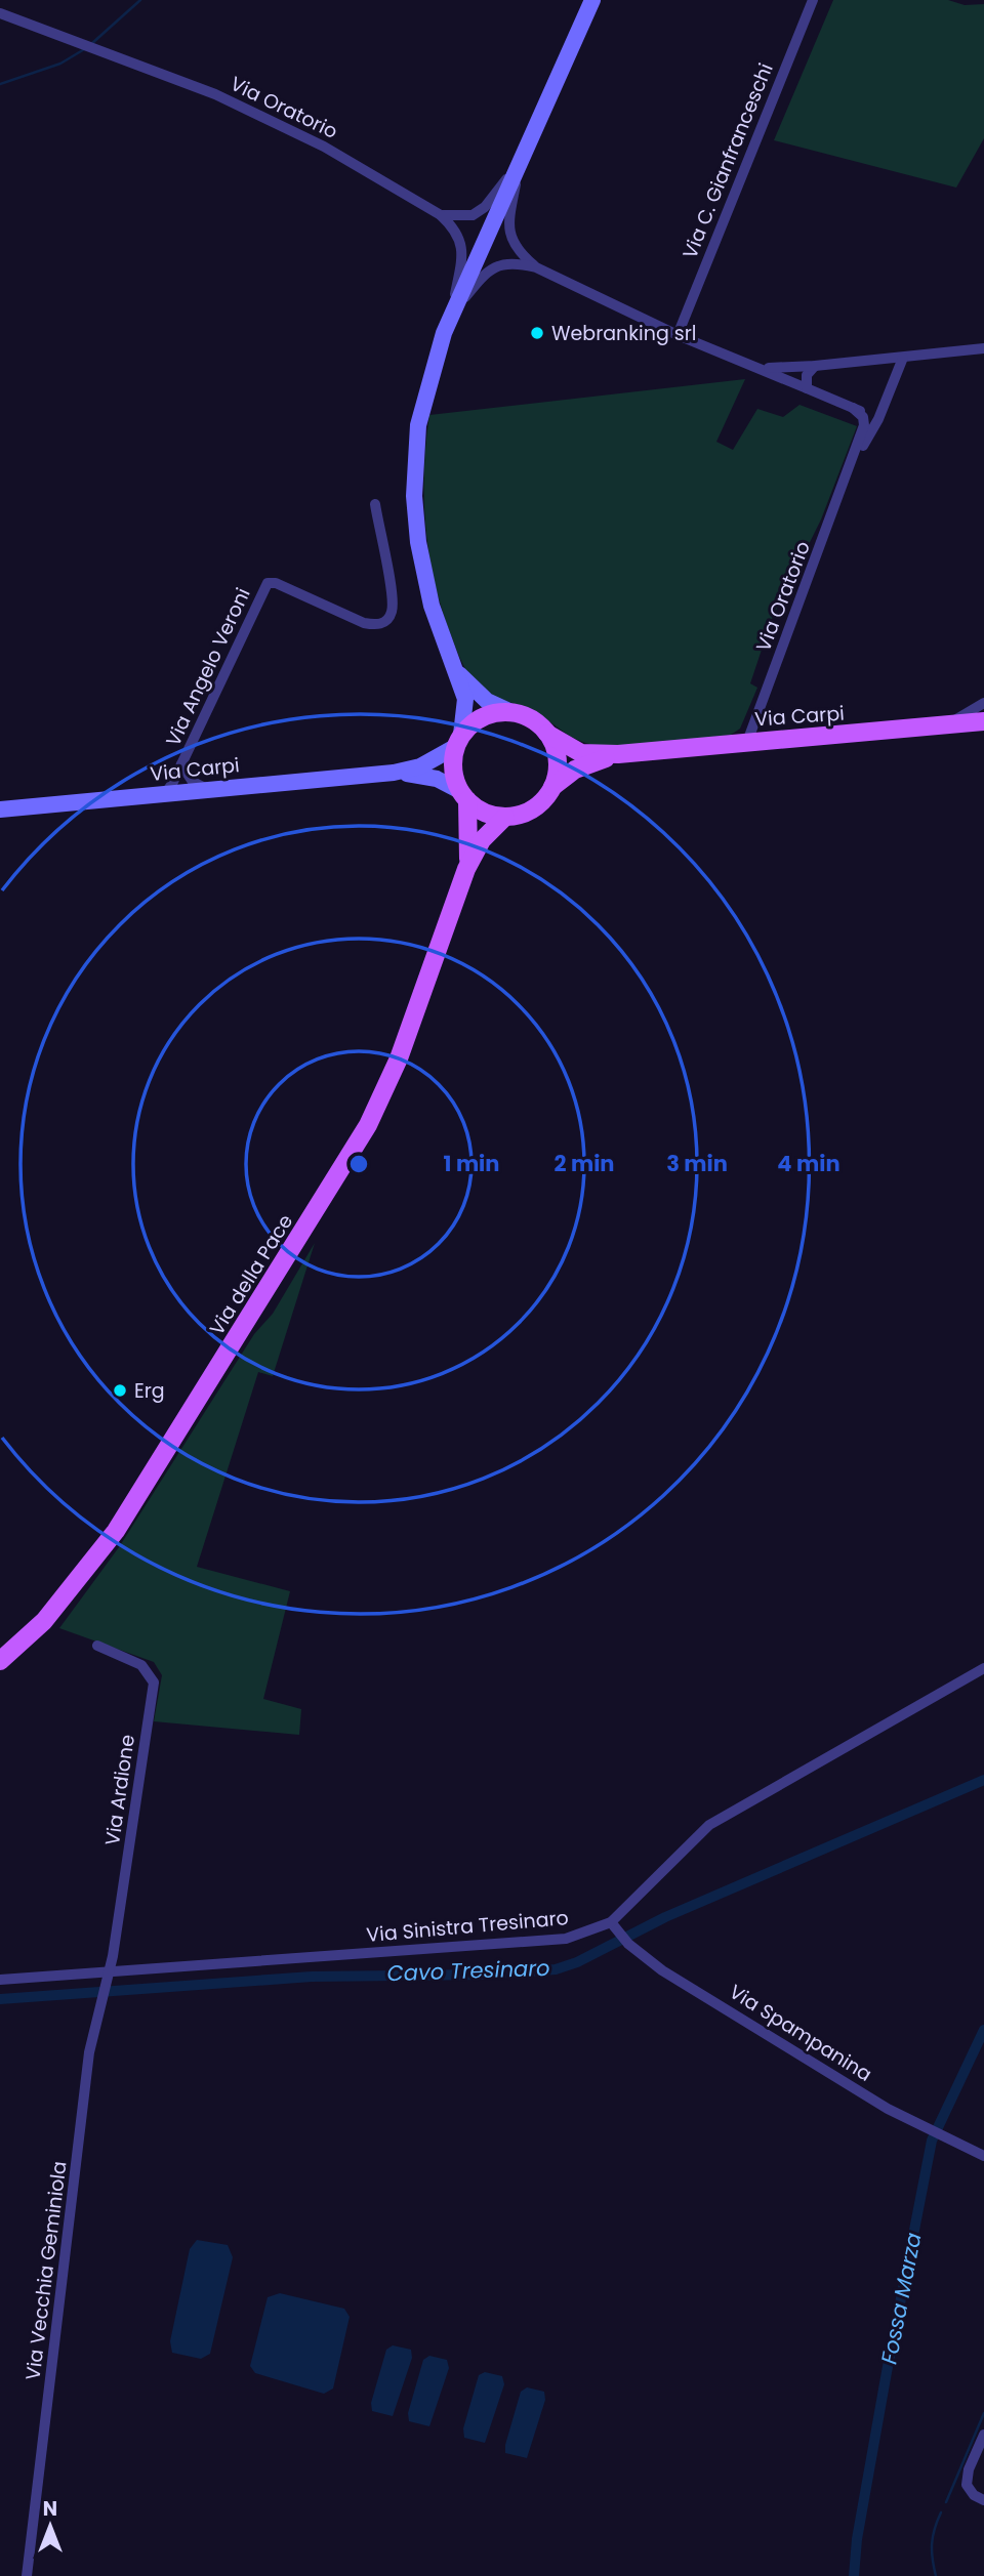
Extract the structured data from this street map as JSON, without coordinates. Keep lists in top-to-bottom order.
{
  "streets": {
    "main road": ["Via Carpi", "Via della Pace"],
    "street": [
      "Via Oratorio",
      "Via C. Gianfranceschi",
      "Via Angelo Veroni",
      "Via Ardione",
      "Via Sinistra Tresinaro",
      "Via Spampanina",
      "Via Vecchia Geminiola"
    ]
  },
  "crossings": [
    ["Via Oratorio", "Via Carpi"],
    ["Via Angelo Veroni", "Via Carpi"],
    ["Via Carpi", "Via della Pace"],
    ["Via Ardione", "Via Sinistra Tresinaro"],
    ["Via Ardione", "Via Vecchia Geminiola"],
    ["Via Sinistra Tresinaro", "Via Spampanina"],
    ["Via Sinistra Tresinaro", "Via Vecchia Geminiola"]
  ],
  "water": ["Cavo Tresinaro", "Fossa Marza"],
  "places": ["Webranking srl", "Erg"],
  "north": "top",
  "rings": [
    "1 min",
    "2 min",
    "3 min",
    "4 min"
  ]
}
